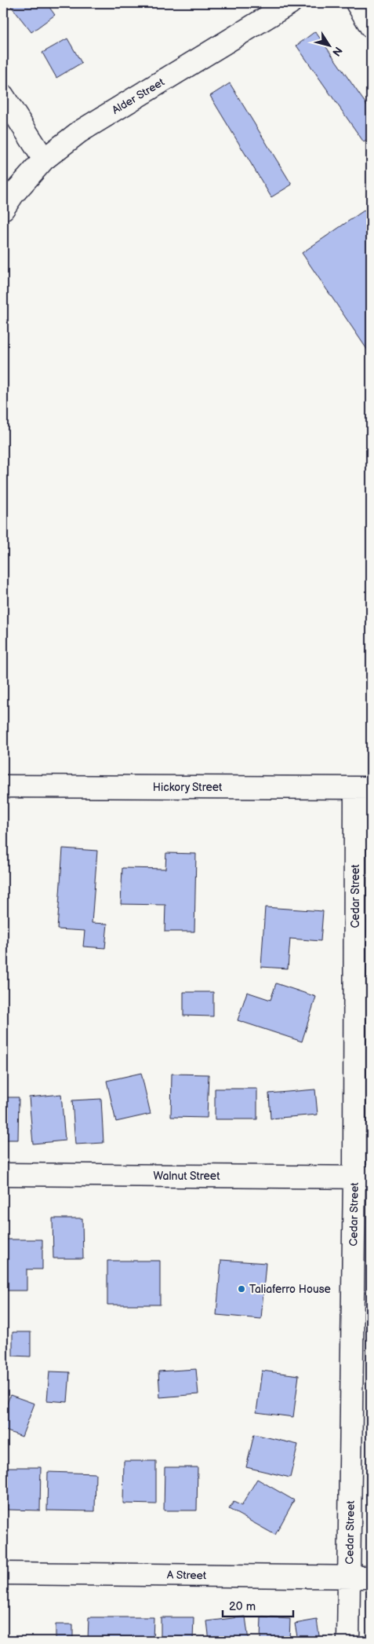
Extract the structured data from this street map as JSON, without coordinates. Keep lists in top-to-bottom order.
{
  "streets": {
    "street": [
      "Alder Street",
      "Hickory Street",
      "Cedar Street",
      "Walnut Street",
      "A Street"
    ]
  },
  "crossings": [
    ["Hickory Street", "Cedar Street"],
    ["Cedar Street", "Walnut Street"],
    ["Cedar Street", "A Street"]
  ],
  "places": ["Taliaferro House"],
  "scale_bar": "20 m",
  "north": "bottom right"
}
